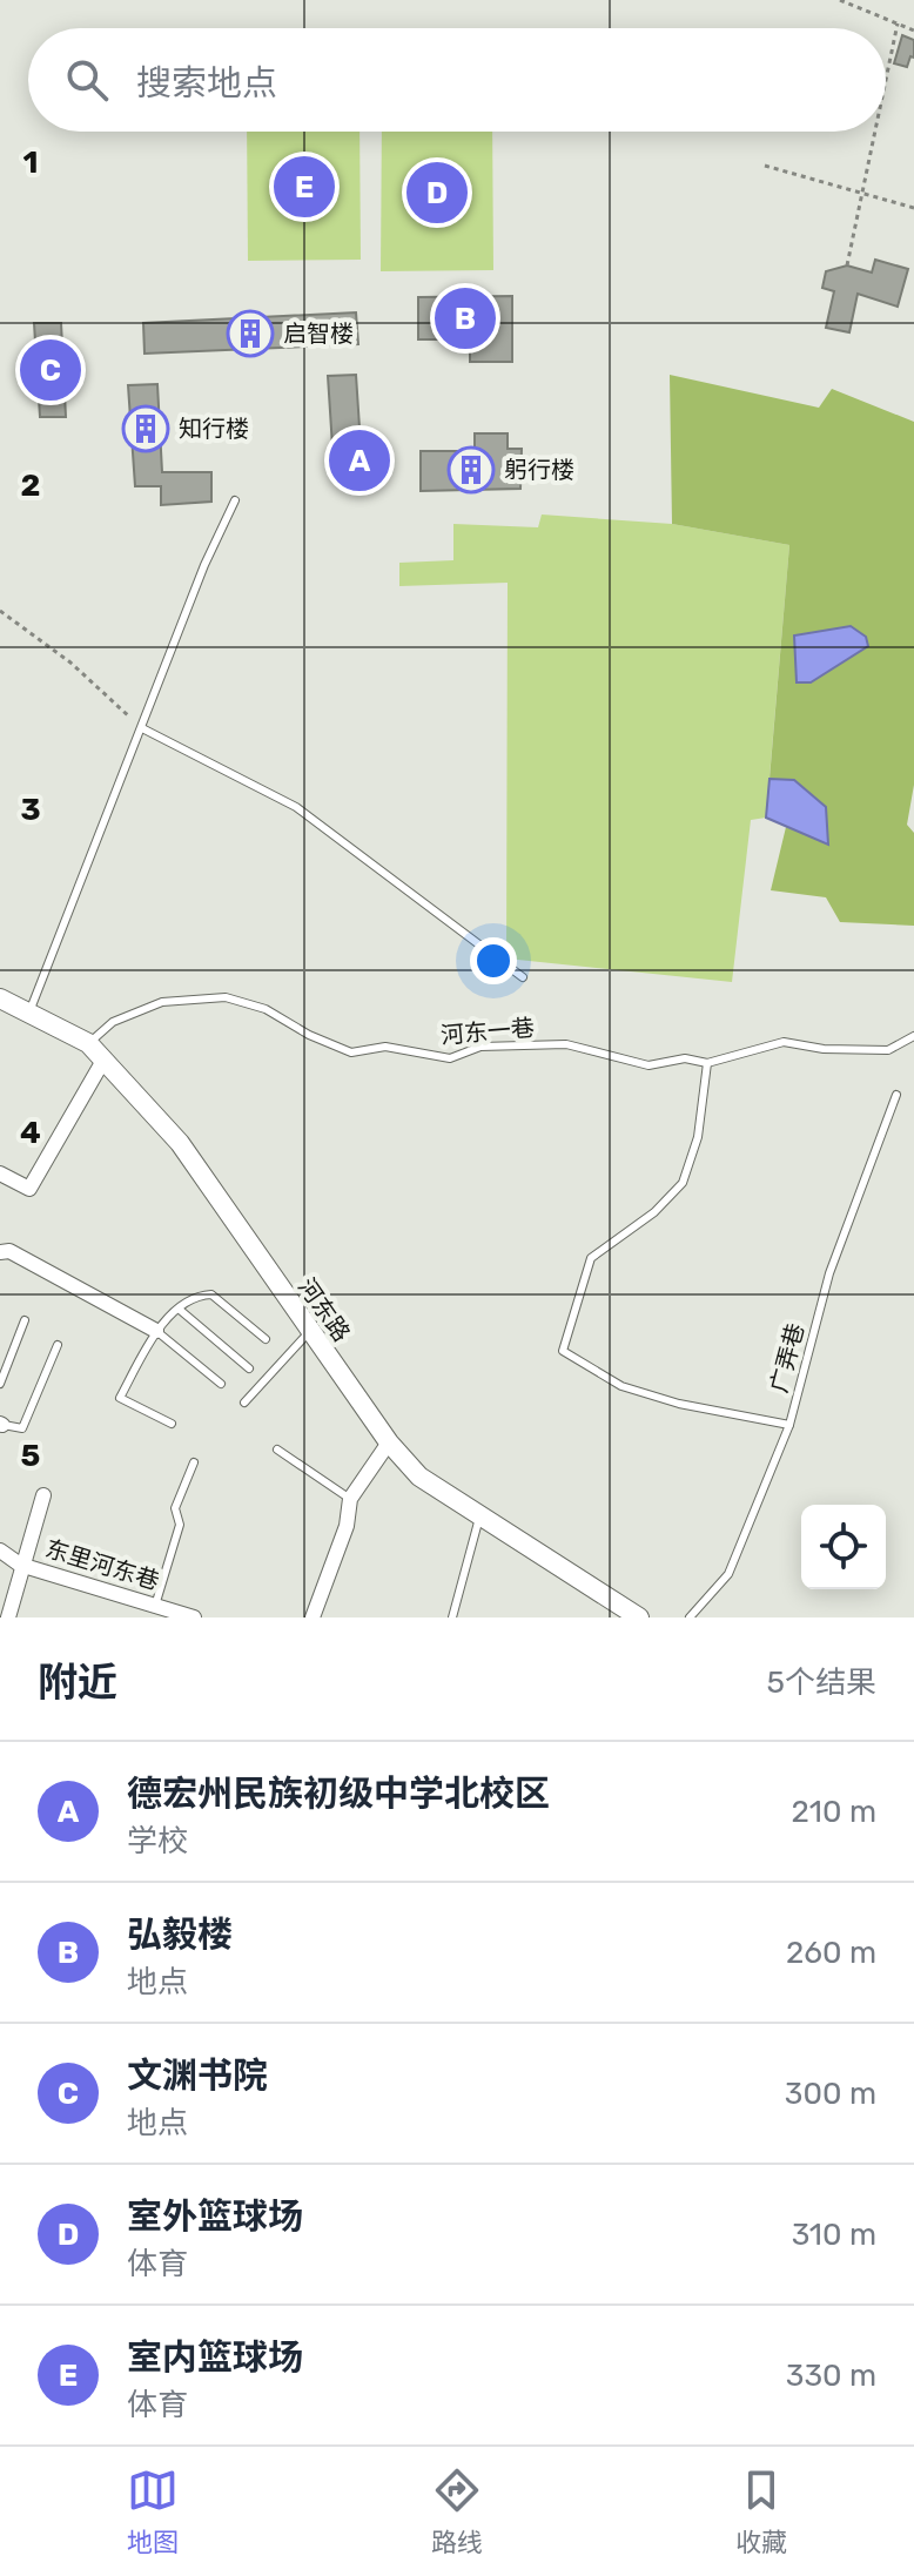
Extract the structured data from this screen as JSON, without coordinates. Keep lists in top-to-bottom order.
{
  "streets": {
    "main road": ["河东路"],
    "street": ["东里河东巷"],
    "lane": ["河东一巷", "广弄巷"]
  },
  "crossings": [
    ["河东一巷", "河东路"]
  ],
  "places": {
    "building": ["启智楼", "知行楼", "躬行楼"]
  },
  "page": {
    "search": "搜索地点",
    "pins": [
      "E",
      "D",
      "B",
      "C",
      "A"
    ],
    "heading": ["附近", "5个结果"],
    "list": [
      {
        "mark": "A",
        "name": "德宏州民族初级中学北校区",
        "note": "学校",
        "value": "210 m"
      },
      {
        "mark": "B",
        "name": "弘毅楼",
        "note": "地点",
        "value": "260 m"
      },
      {
        "mark": "C",
        "name": "文渊书院",
        "note": "地点",
        "value": "300 m"
      },
      {
        "mark": "D",
        "name": "室外篮球场",
        "note": "体育",
        "value": "310 m"
      },
      {
        "mark": "E",
        "name": "室内篮球场",
        "note": "体育",
        "value": "330 m"
      }
    ],
    "nav": ["地图", "路线", "收藏"]
  },
  "grid": {
    "rows": [
      "1",
      "2",
      "3",
      "4",
      "5"
    ]
  }
}
